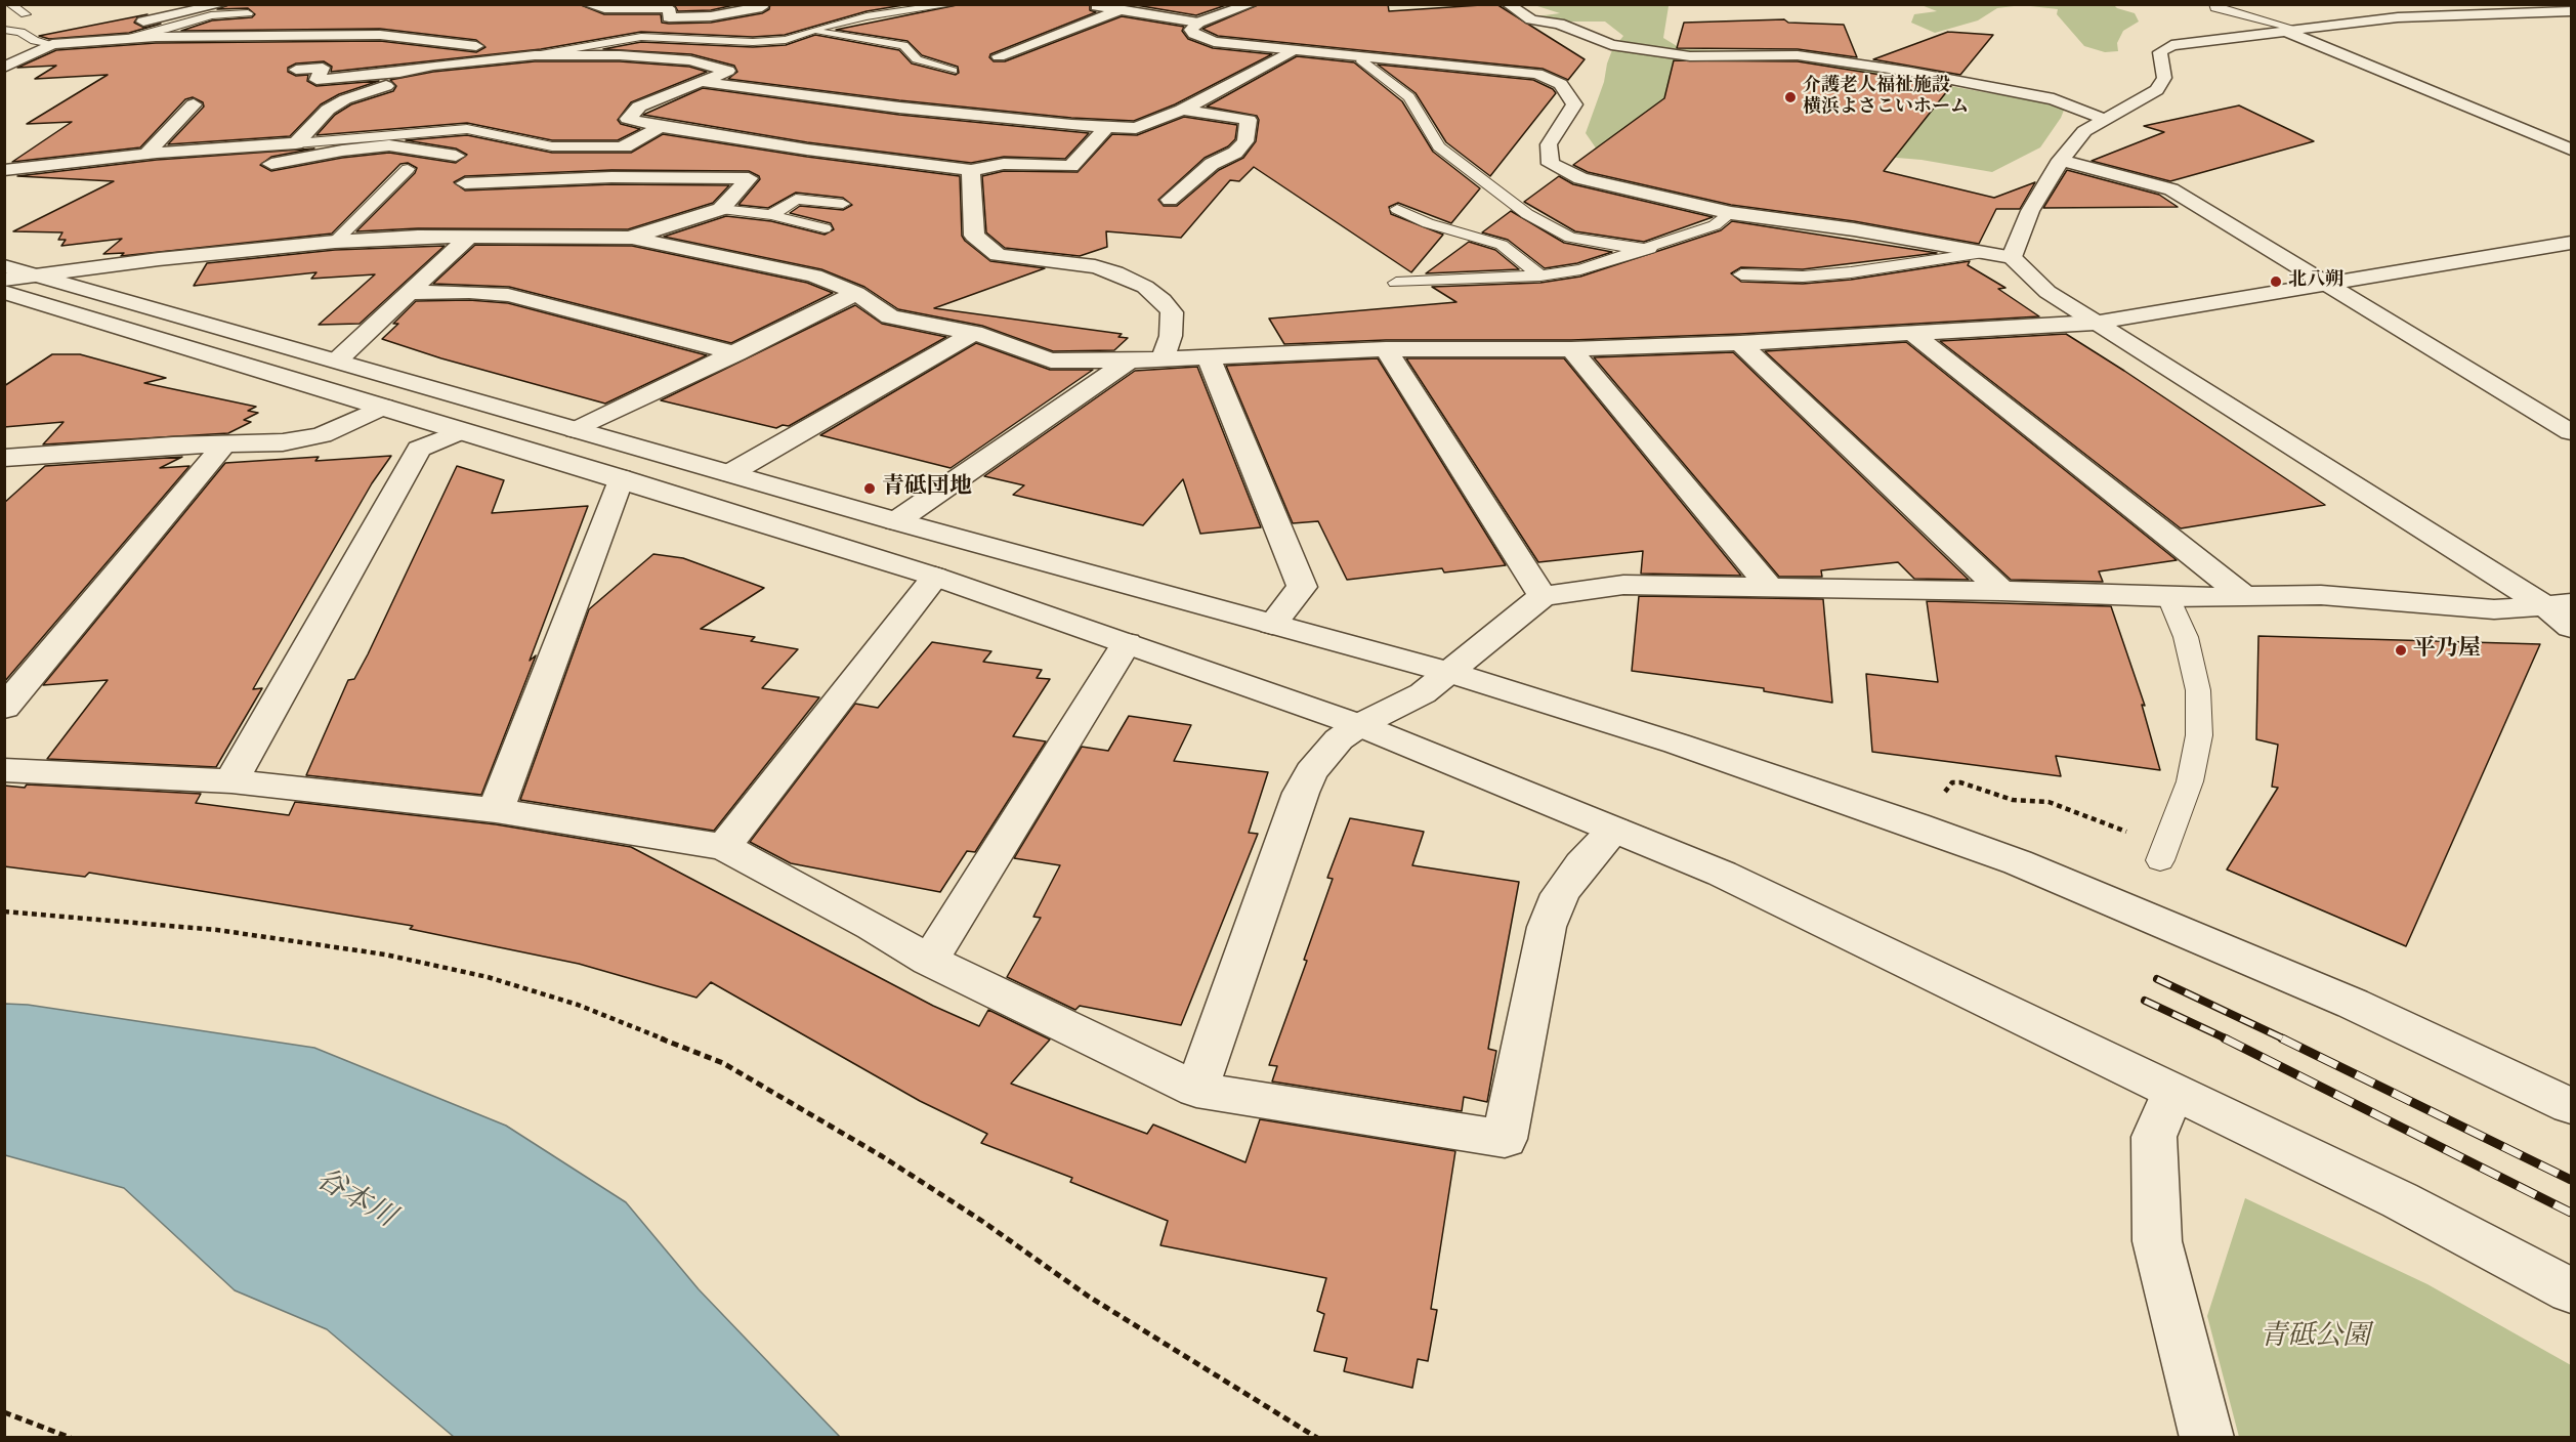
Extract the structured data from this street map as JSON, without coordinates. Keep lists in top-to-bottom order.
{
  "water": ["谷本川"],
  "parks": ["青砥公園"],
  "places": [
    "介護老人福祉施設 横浜よさこいホーム",
    "北八朔",
    "青砥団地",
    "平乃屋"
  ]
}
